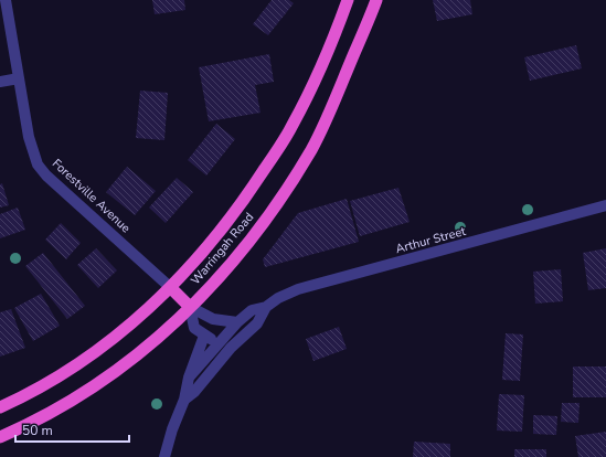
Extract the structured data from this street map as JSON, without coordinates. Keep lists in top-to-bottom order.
{
  "streets": {
    "highway": ["Forestville Avenue", "Warringah Road"],
    "street": ["Arthur Street"]
  },
  "crossings": [
    ["Forestville Avenue", "Warringah Road"]
  ],
  "scale_bar": "50 m"
}
